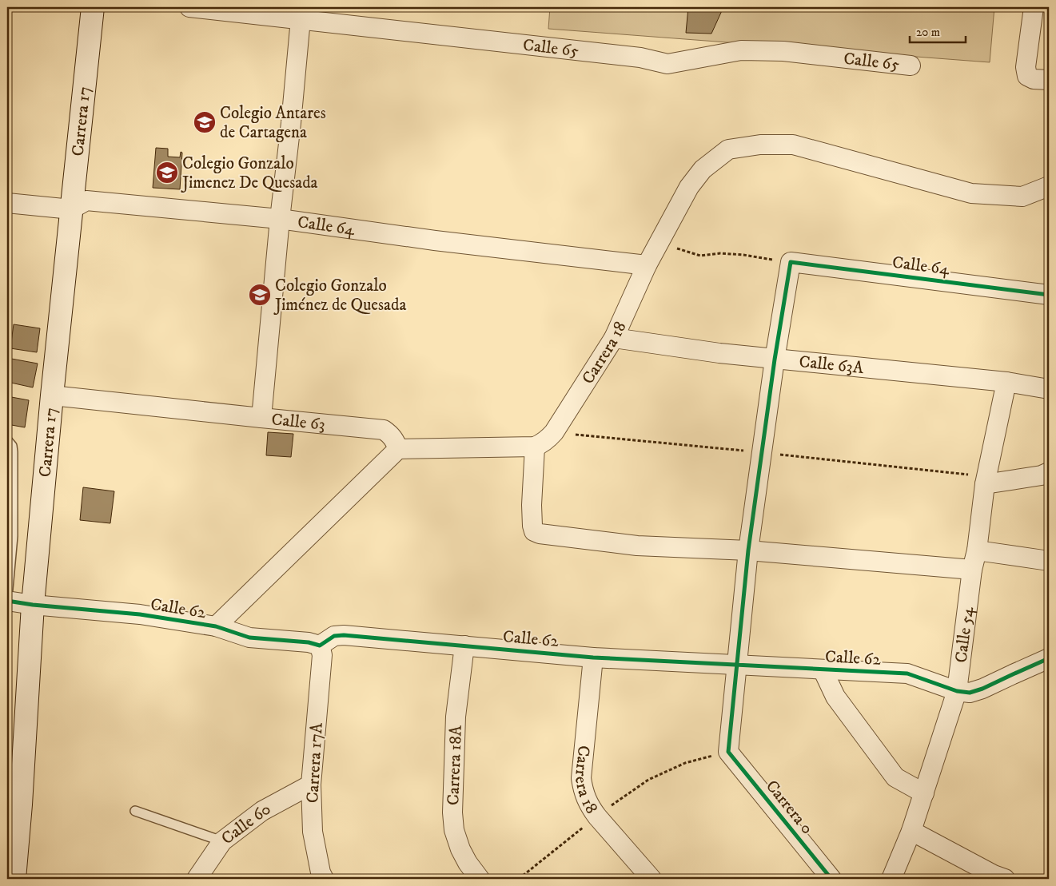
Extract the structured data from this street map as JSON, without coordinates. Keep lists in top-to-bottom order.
{
  "streets": {
    "main road": ["Carrera 17"],
    "street": [
      "Calle 65",
      "Calle 64",
      "Carrera 18",
      "Calle 63A",
      "Calle 63",
      "Calle 62",
      "Calle 54",
      "Carrera 17A",
      "Carrera 18A",
      "Carrera 0",
      "Calle 60"
    ]
  },
  "crossings": [
    ["Carrera 17", "Calle 64"],
    ["Carrera 17", "Calle 63"],
    ["Carrera 17", "Calle 62"],
    ["Calle 64", "Carrera 18"],
    ["Carrera 18", "Calle 63A"],
    ["Carrera 18", "Calle 62"],
    ["Calle 63A", "Calle 54"],
    ["Calle 63", "Calle 62"],
    ["Calle 62", "Calle 54"],
    ["Calle 62", "Carrera 17A"],
    ["Calle 62", "Carrera 18A"],
    ["Carrera 17A", "Calle 60"]
  ],
  "places": {
    "school or university": ["Colegio Antares de Cartagena", "Colegio Gonzalo Jimenez De Quesada", "Colegio Gonzalo Jiménez de Quesada"]
  },
  "scale_bar": "20 m"
}
